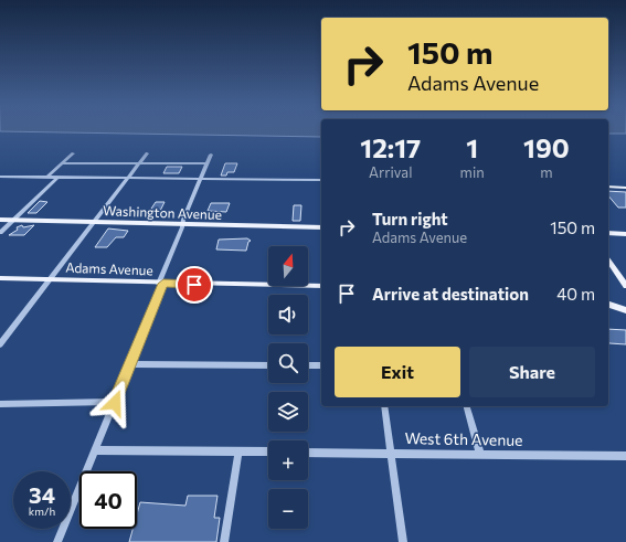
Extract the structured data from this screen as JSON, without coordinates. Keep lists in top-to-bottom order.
{
  "streets": {
    "main road": ["Washington Avenue", "Adams Avenue"],
    "street": ["West 6th Avenue"]
  },
  "north": "top",
  "page": {
    "turn": ["150 m", "Adams Avenue"],
    "eta": [
      "12:17",
      "Arrival",
      "1",
      "min",
      "190",
      "m"
    ],
    "list": [
      {
        "name": "Turn right",
        "note": "Adams Avenue",
        "value": "150 m"
      },
      {
        "name": "Arrive at destination",
        "value": "40 m"
      }
    ],
    "map_buttons": ["+", "−"],
    "buttons": ["Exit", "Share"],
    "speed": "34 km/h",
    "limit": "40"
  }
}
